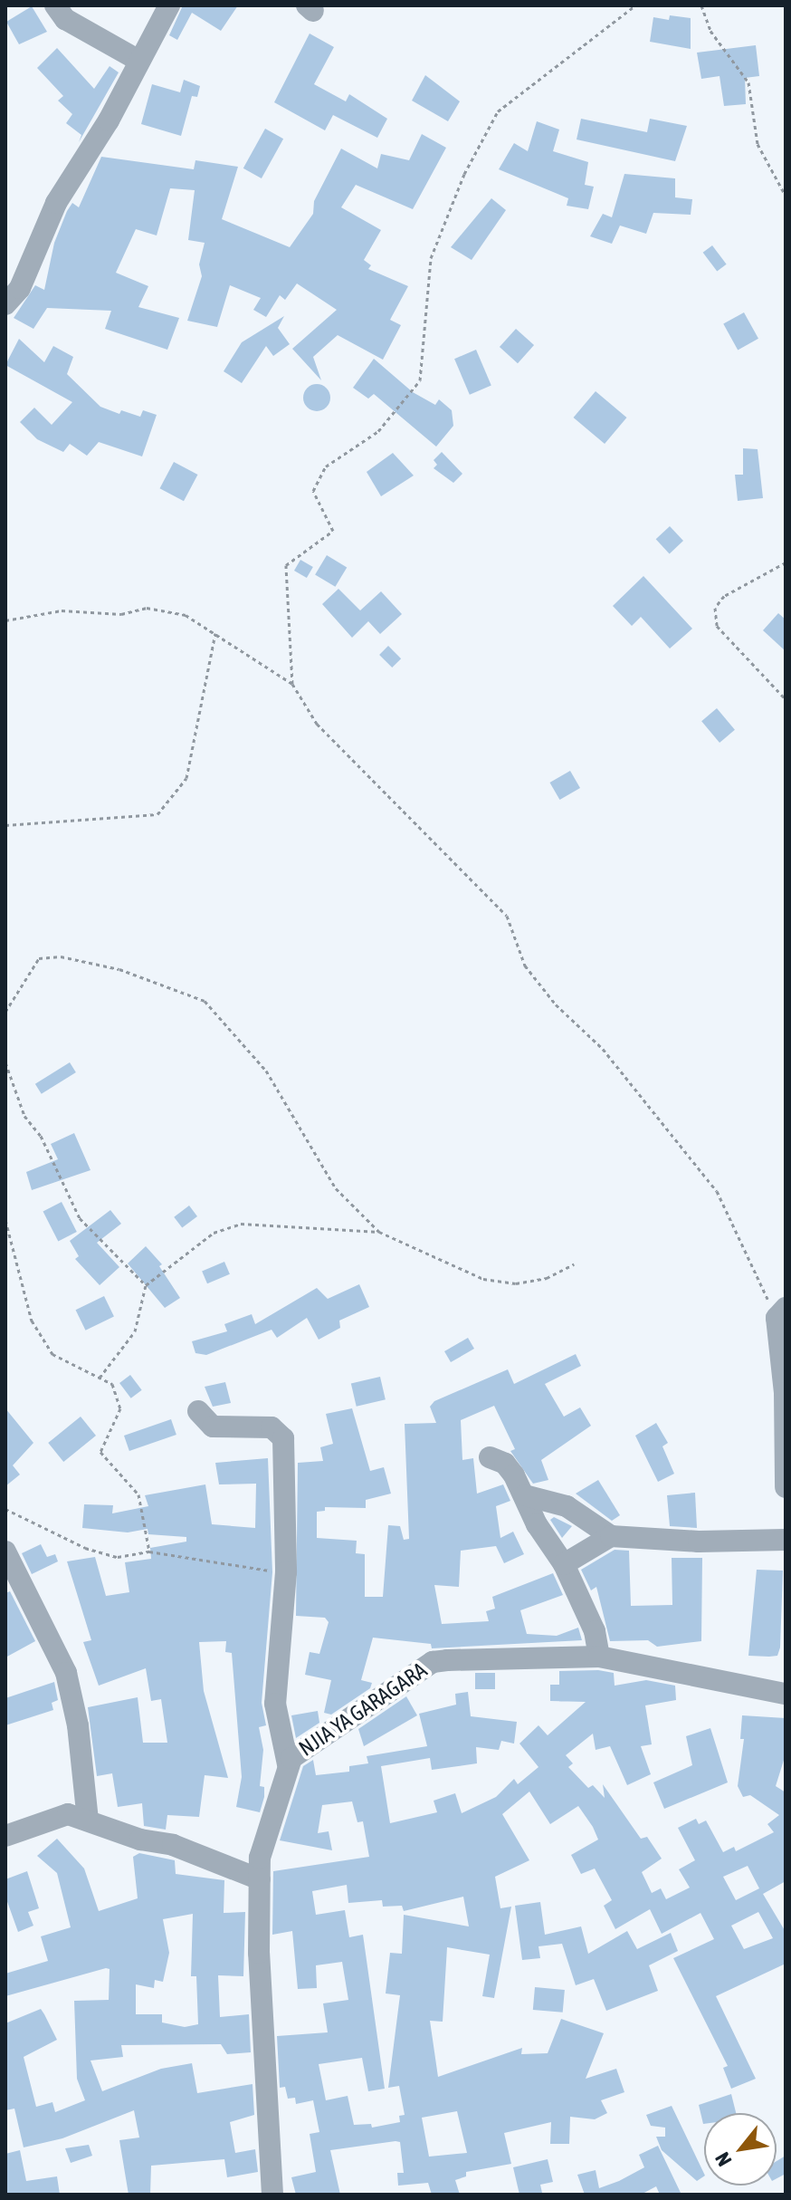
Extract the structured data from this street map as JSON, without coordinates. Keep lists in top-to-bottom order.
{
  "streets": {
    "street": ["NJIA YA GARAGARA"]
  },
  "north": "bottom left"
}
